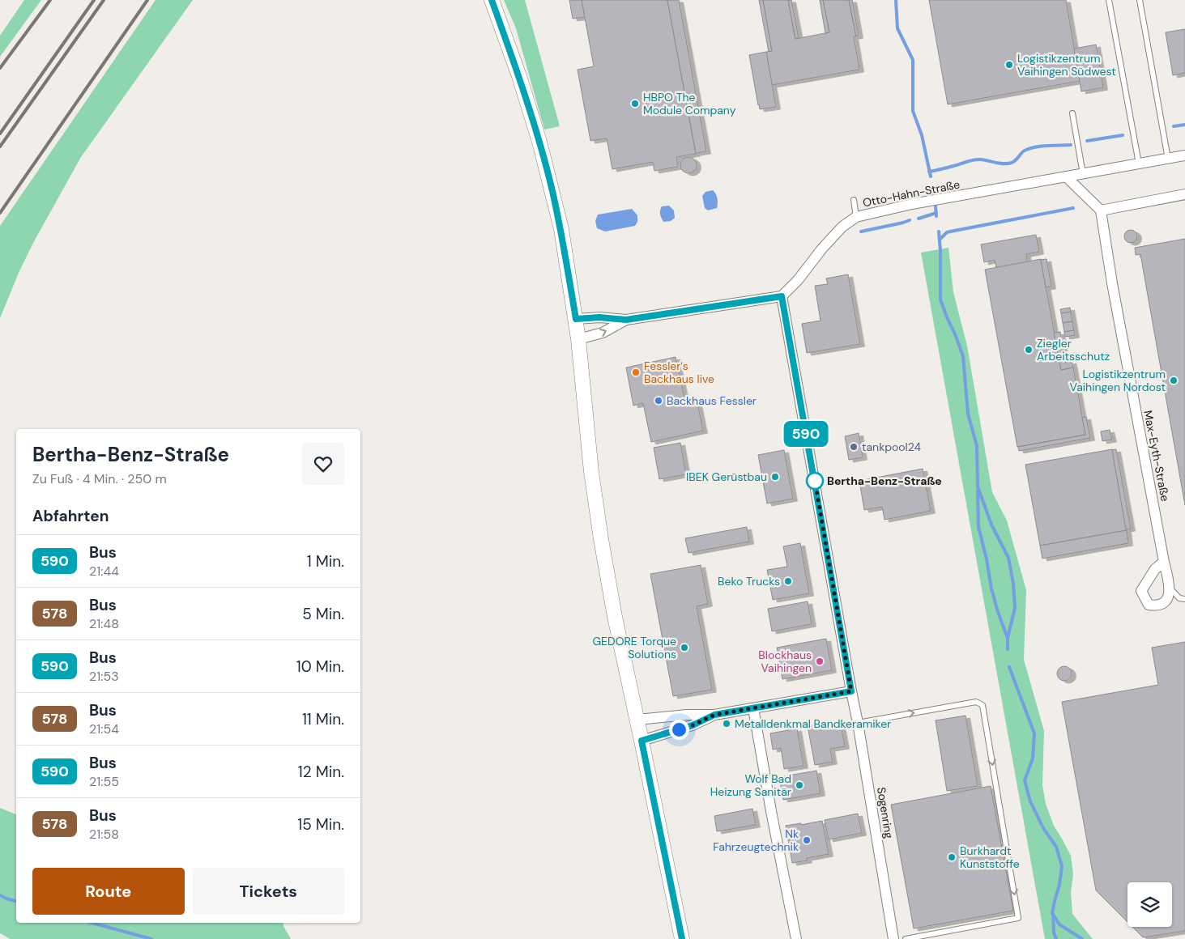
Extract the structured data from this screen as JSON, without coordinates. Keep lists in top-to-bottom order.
{
  "streets": {
    "street": ["Otto-Hahn-Straße", "Max-Eyth-Straße", "Sogenring"]
  },
  "places": [
    "Logistikzentrum Vaihingen Südwest",
    "HBPO The Module Company",
    "Ziegler Arbeitsschutz",
    "Fessler's Backhaus live",
    "Logistikzentrum Vaihingen Nordost",
    "Backhaus Fessler",
    "tankpool24",
    "IBEK Gerüstbau",
    "Bertha-Benz-Straße",
    "Beko Trucks",
    "GEDORE Torque Solutions",
    "Blockhaus Vaihingen",
    "Metalldenkmal Bandkeramiker",
    "Wolf Bad Heizung Sanitär",
    "Nk Fahrzeugtechnik",
    "Burkhardt Kunststoffe"
  ],
  "lines": ["bus line 590"],
  "page": {
    "on_map": "590",
    "heading": [
      ["Bertha-Benz-Straße", "Zu Fuß · 4 Min. · 250 m"],
      "Abfahrten"
    ],
    "list": [
      {
        "mark": "590",
        "name": "Bus",
        "note": "21:44",
        "value": "1 Min."
      },
      {
        "mark": "578",
        "name": "Bus",
        "note": "21:48",
        "value": "5 Min."
      },
      {
        "mark": "590",
        "name": "Bus",
        "note": "21:53",
        "value": "10 Min."
      },
      {
        "mark": "578",
        "name": "Bus",
        "note": "21:54",
        "value": "11 Min."
      },
      {
        "mark": "590",
        "name": "Bus",
        "note": "21:55",
        "value": "12 Min."
      },
      {
        "mark": "578",
        "name": "Bus",
        "note": "21:58",
        "value": "15 Min."
      }
    ],
    "buttons": ["Route", "Tickets"]
  }
}
